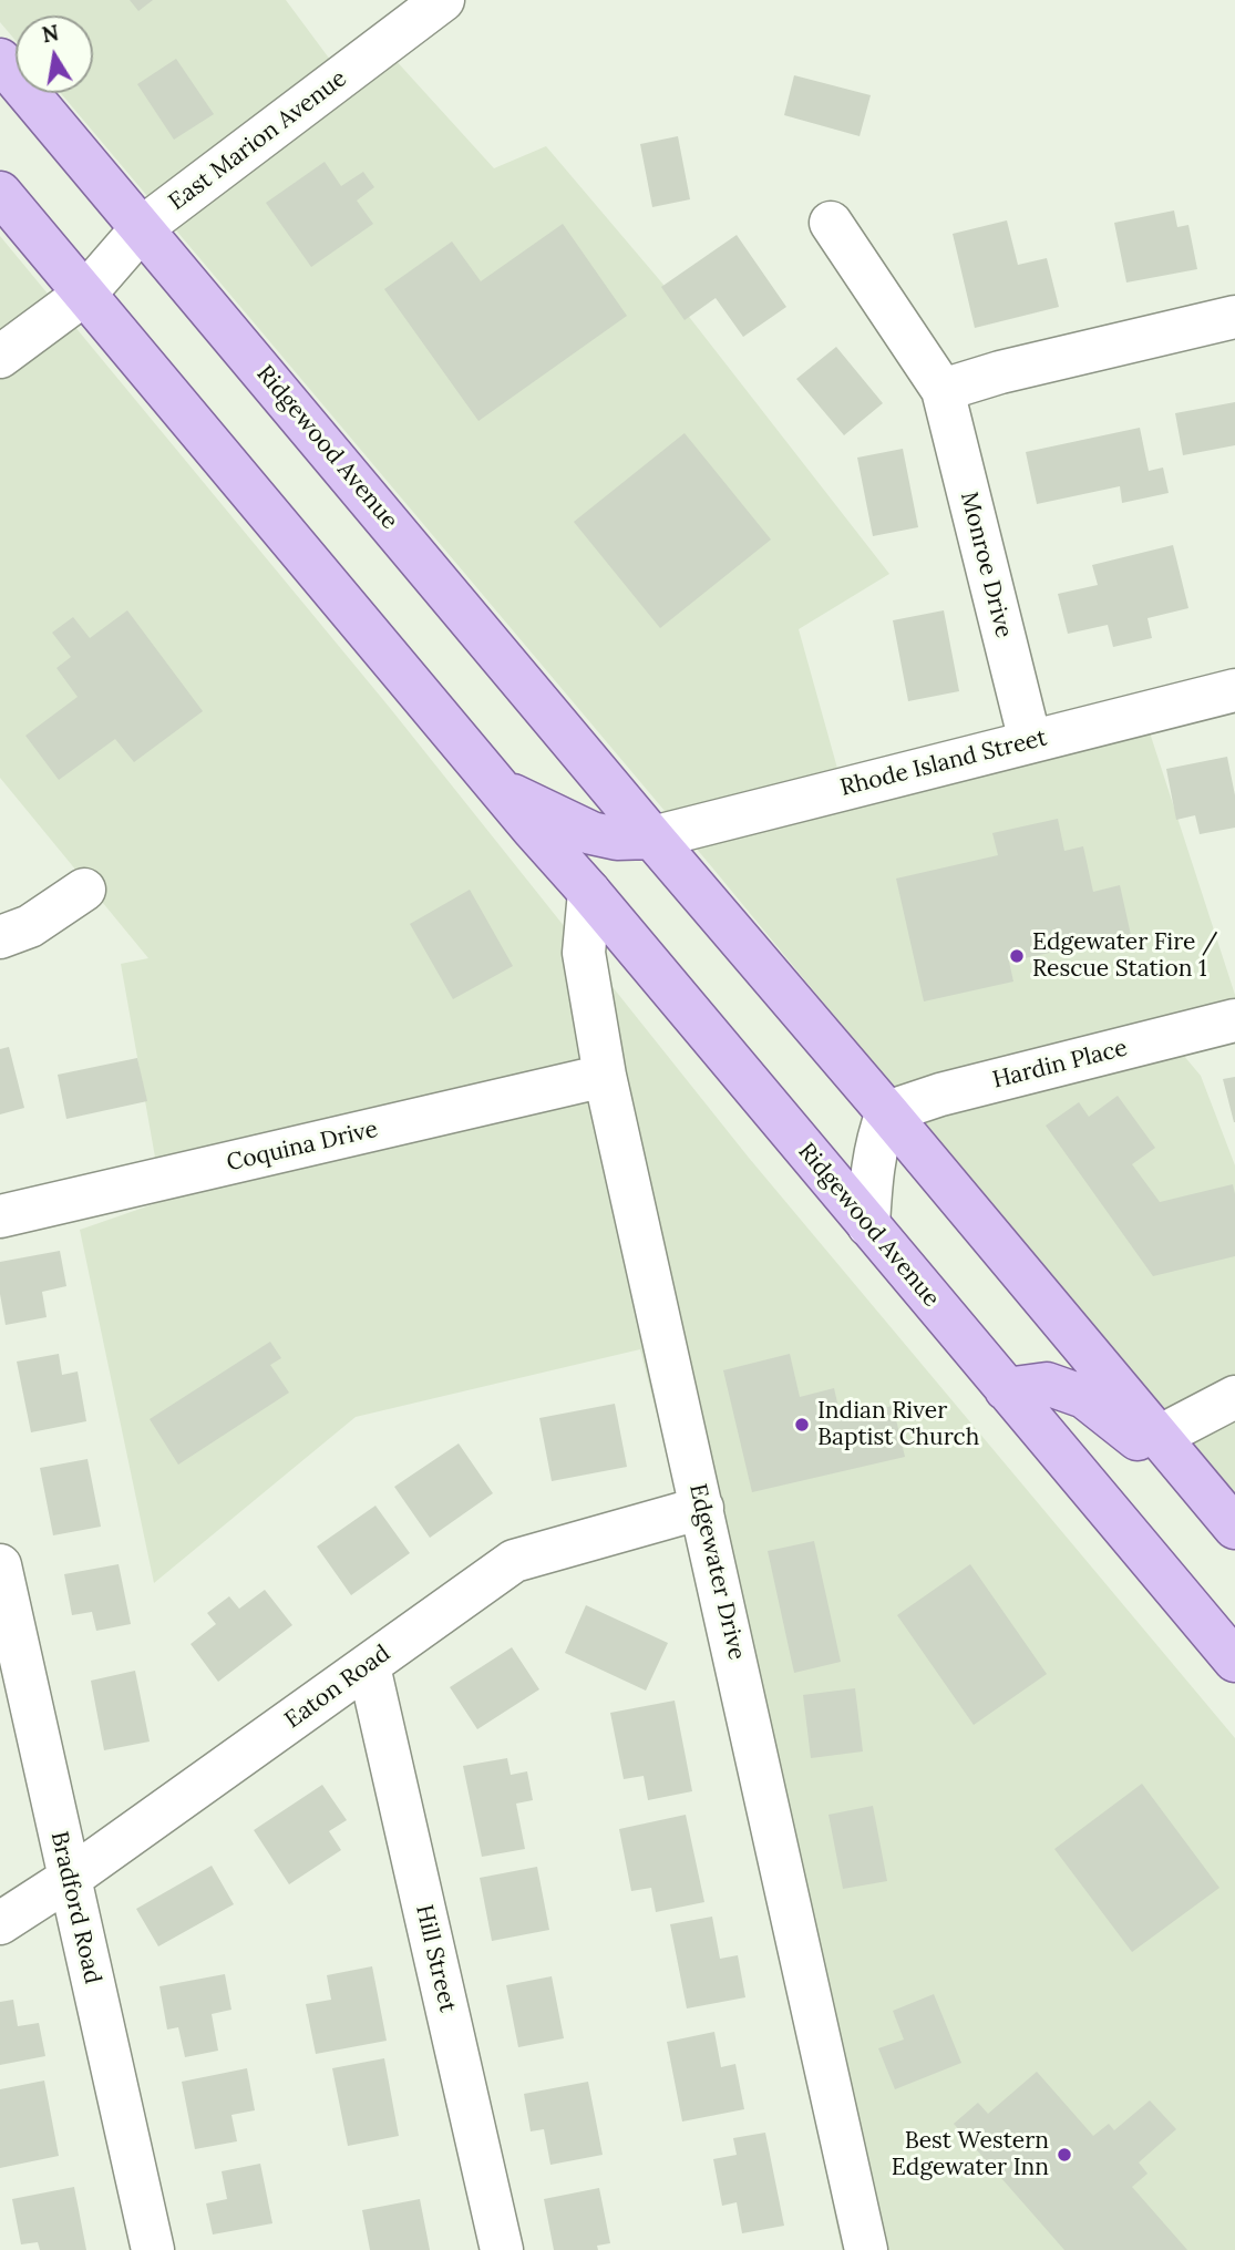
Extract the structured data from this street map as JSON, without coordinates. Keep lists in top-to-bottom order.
{
  "streets": {
    "main road": ["Ridgewood Avenue"],
    "street": [
      "East Marion Avenue",
      "Monroe Drive",
      "Rhode Island Street",
      "Hardin Place",
      "Coquina Drive",
      "Edgewater Drive",
      "Eaton Road",
      "Bradford Road",
      "Hill Street"
    ]
  },
  "crossings": [
    ["East Marion Avenue", "Ridgewood Avenue"],
    ["Ridgewood Avenue", "Rhode Island Street"],
    ["Ridgewood Avenue", "Hardin Place"],
    ["Ridgewood Avenue", "Edgewater Drive"],
    ["Monroe Drive", "Rhode Island Street"],
    ["Coquina Drive", "Edgewater Drive"],
    ["Edgewater Drive", "Eaton Road"],
    ["Eaton Road", "Bradford Road"],
    ["Eaton Road", "Hill Street"]
  ],
  "places": ["Edgewater Fire / Rescue Station 1", "Indian River Baptist Church", "Best Western Edgewater Inn"],
  "north": "top"
}
